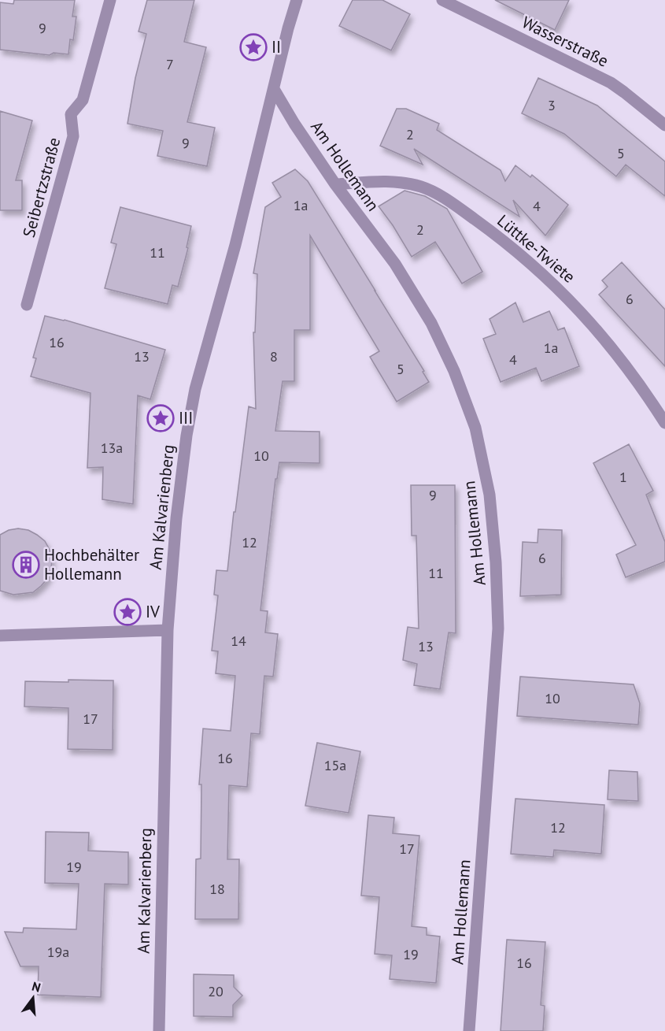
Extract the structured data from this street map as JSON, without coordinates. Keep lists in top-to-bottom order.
{
  "streets": {
    "street": [
      "Wasserstraße",
      "Am Hollemann",
      "Seibertzstraße",
      "Lüttke-Twiete",
      "Am Kalvarienberg"
    ]
  },
  "crossings": [
    ["Am Hollemann", "Lüttke-Twiete"],
    ["Am Hollemann", "Am Kalvarienberg"]
  ],
  "places": {
    "place": ["II", "III", "IV"],
    "building": ["Hochbehälter Hollemann"]
  },
  "house_numbers": [
    "9",
    "7",
    "3",
    "2",
    "9",
    "5",
    "1a",
    "4",
    "2",
    "11",
    "6",
    "16",
    "1a",
    "13",
    "8",
    "4",
    "5",
    "13a",
    "10",
    "1",
    "9",
    "12",
    "6",
    "11",
    "14",
    "13",
    "10",
    "17",
    "16",
    "15a",
    "12",
    "17",
    "19",
    "18",
    "19a",
    "19",
    "16",
    "20"
  ],
  "north": "top"
}
